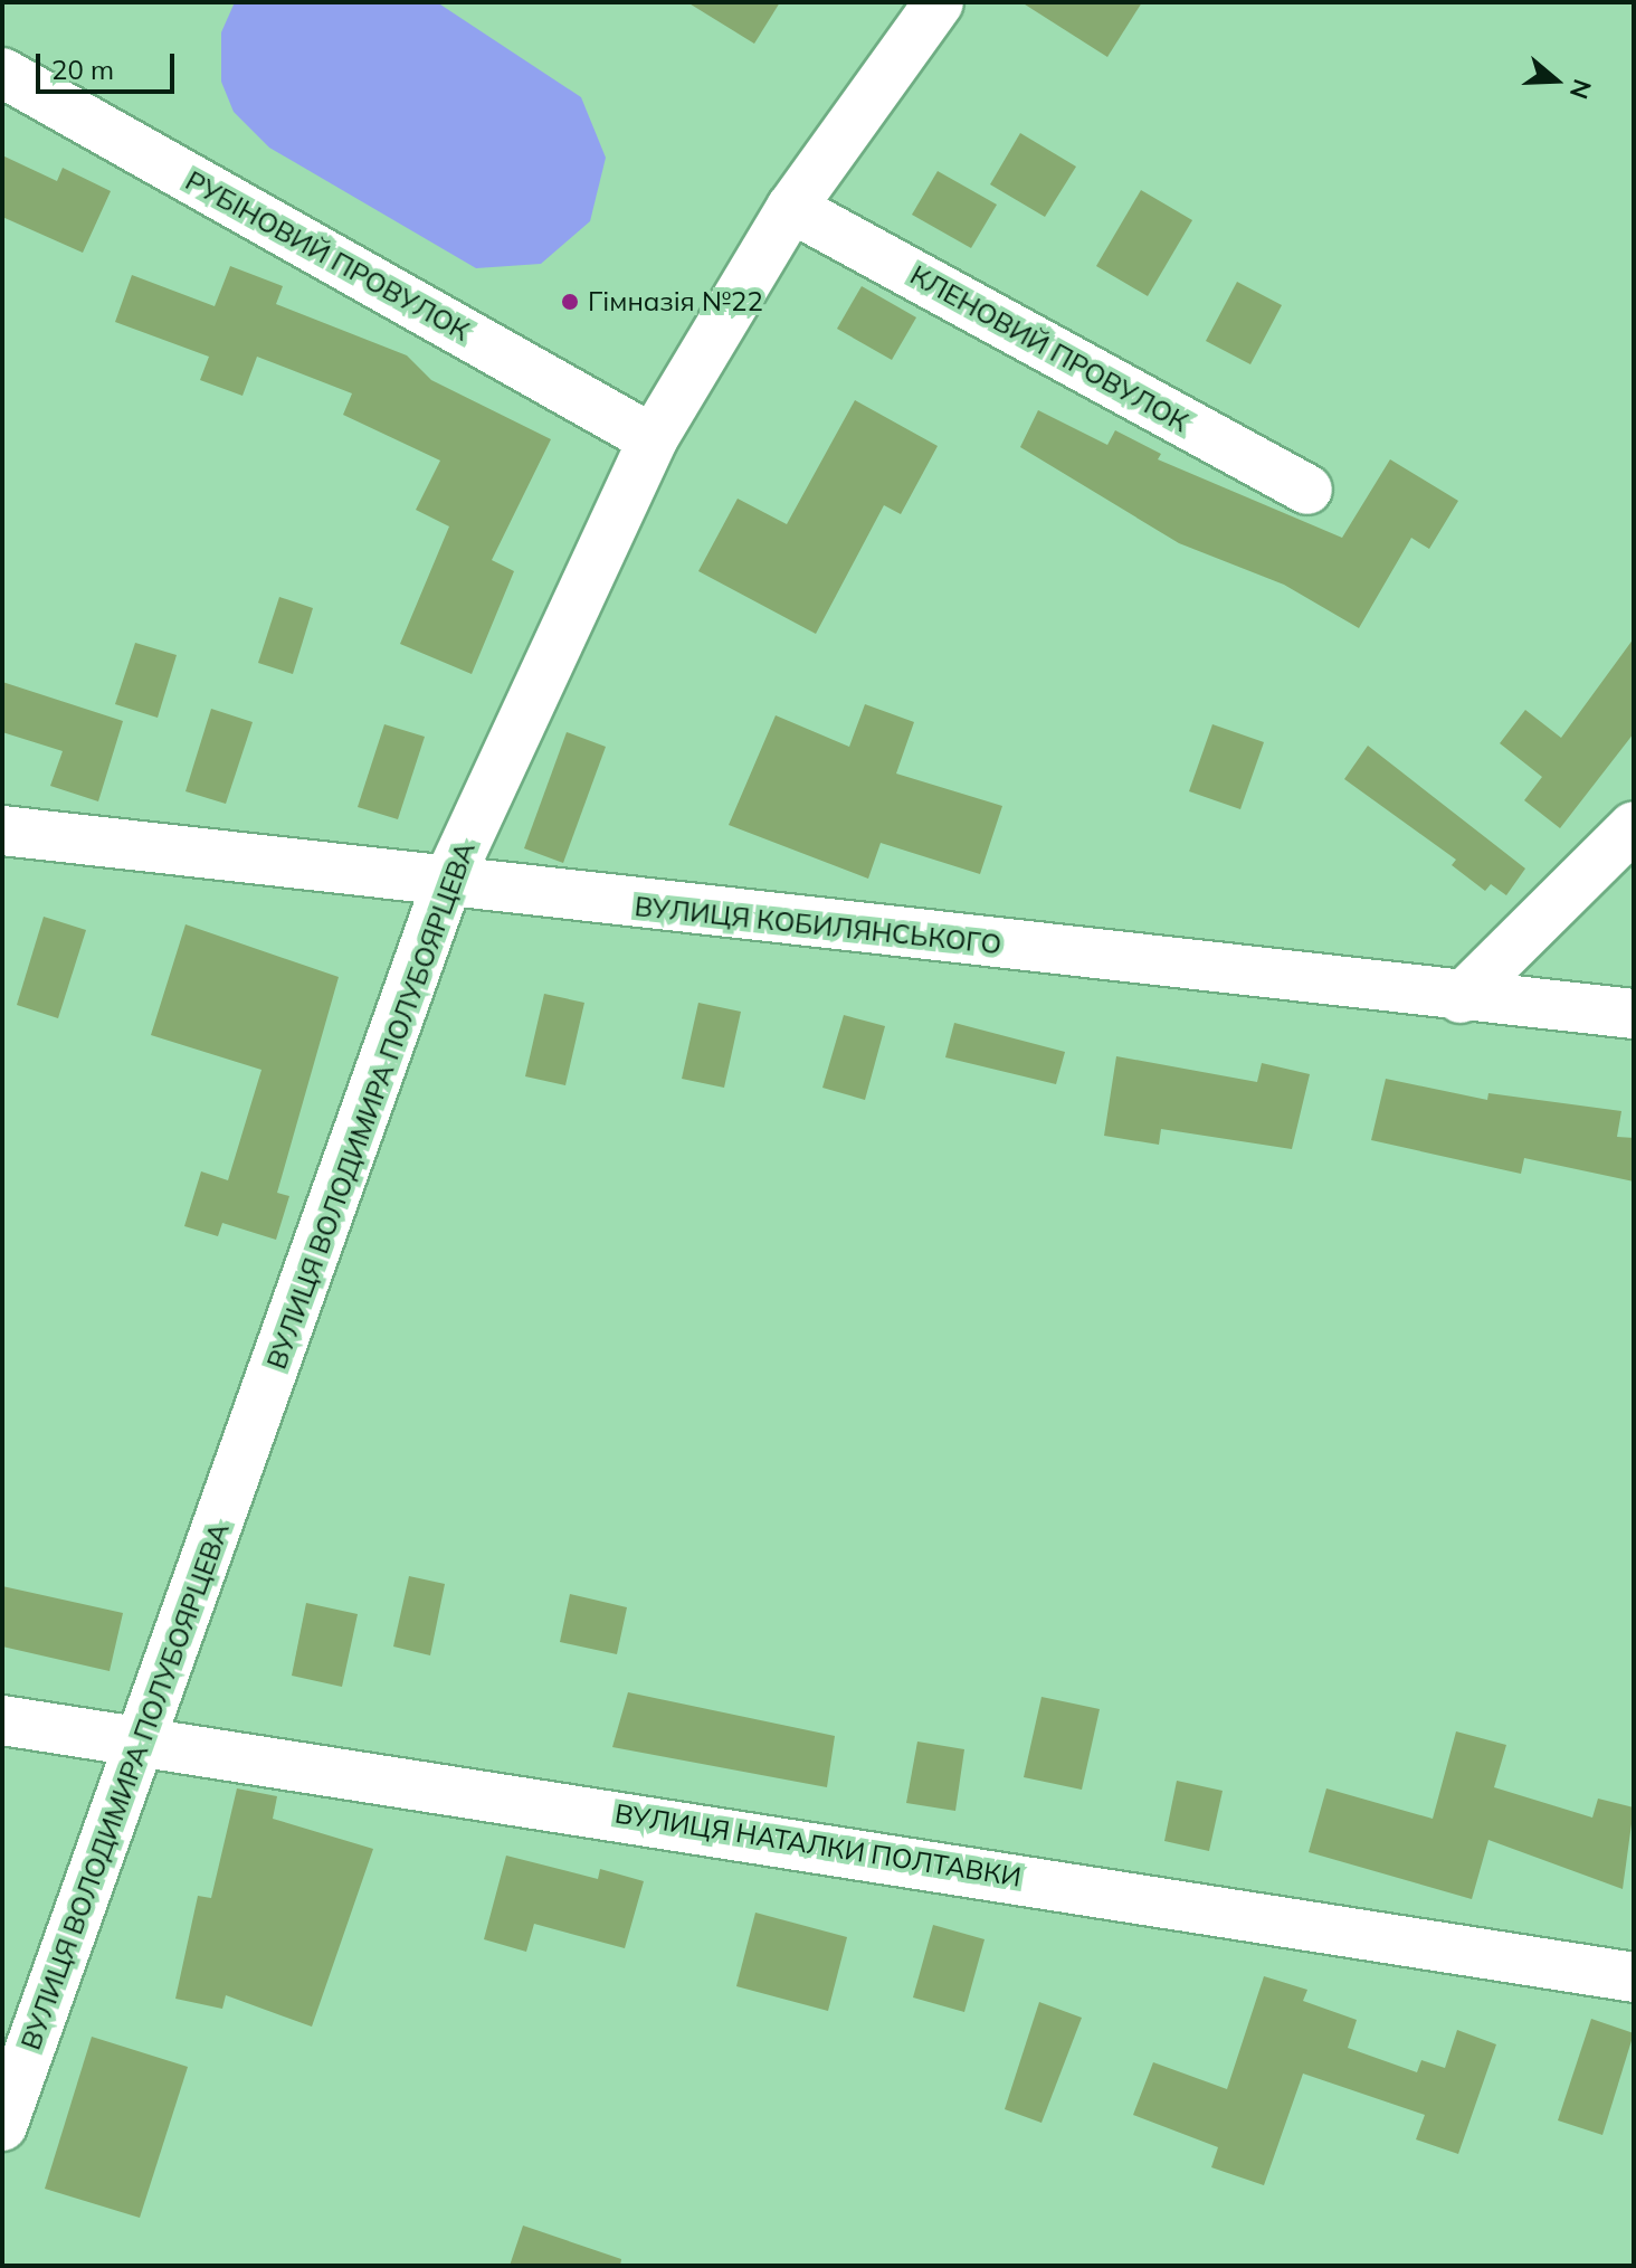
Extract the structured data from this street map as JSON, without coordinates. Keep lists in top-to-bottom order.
{
  "streets": {
    "street": [
      "РУБІНОВИЙ ПРОВУЛОК",
      "КЛЕНОВИЙ ПРОВУЛОК",
      "ВУЛИЦЯ КОБИЛЯНСЬКОГО",
      "ВУЛИЦЯ ВОЛОДИМИРА ПОЛУБОЯРЦЕВА",
      "ВУЛИЦЯ НАТАЛКИ ПОЛТАВКИ"
    ]
  },
  "crossings": [
    ["РУБІНОВИЙ ПРОВУЛОК", "ВУЛИЦЯ ВОЛОДИМИРА ПОЛУБОЯРЦЕВА"],
    ["КЛЕНОВИЙ ПРОВУЛОК", "ВУЛИЦЯ ВОЛОДИМИРА ПОЛУБОЯРЦЕВА"],
    ["ВУЛИЦЯ КОБИЛЯНСЬКОГО", "ВУЛИЦЯ ВОЛОДИМИРА ПОЛУБОЯРЦЕВА"],
    ["ВУЛИЦЯ ВОЛОДИМИРА ПОЛУБОЯРЦЕВА", "ВУЛИЦЯ НАТАЛКИ ПОЛТАВКИ"]
  ],
  "places": ["Гімназія №22"],
  "scale_bar": "20 m",
  "north": "right"
}
